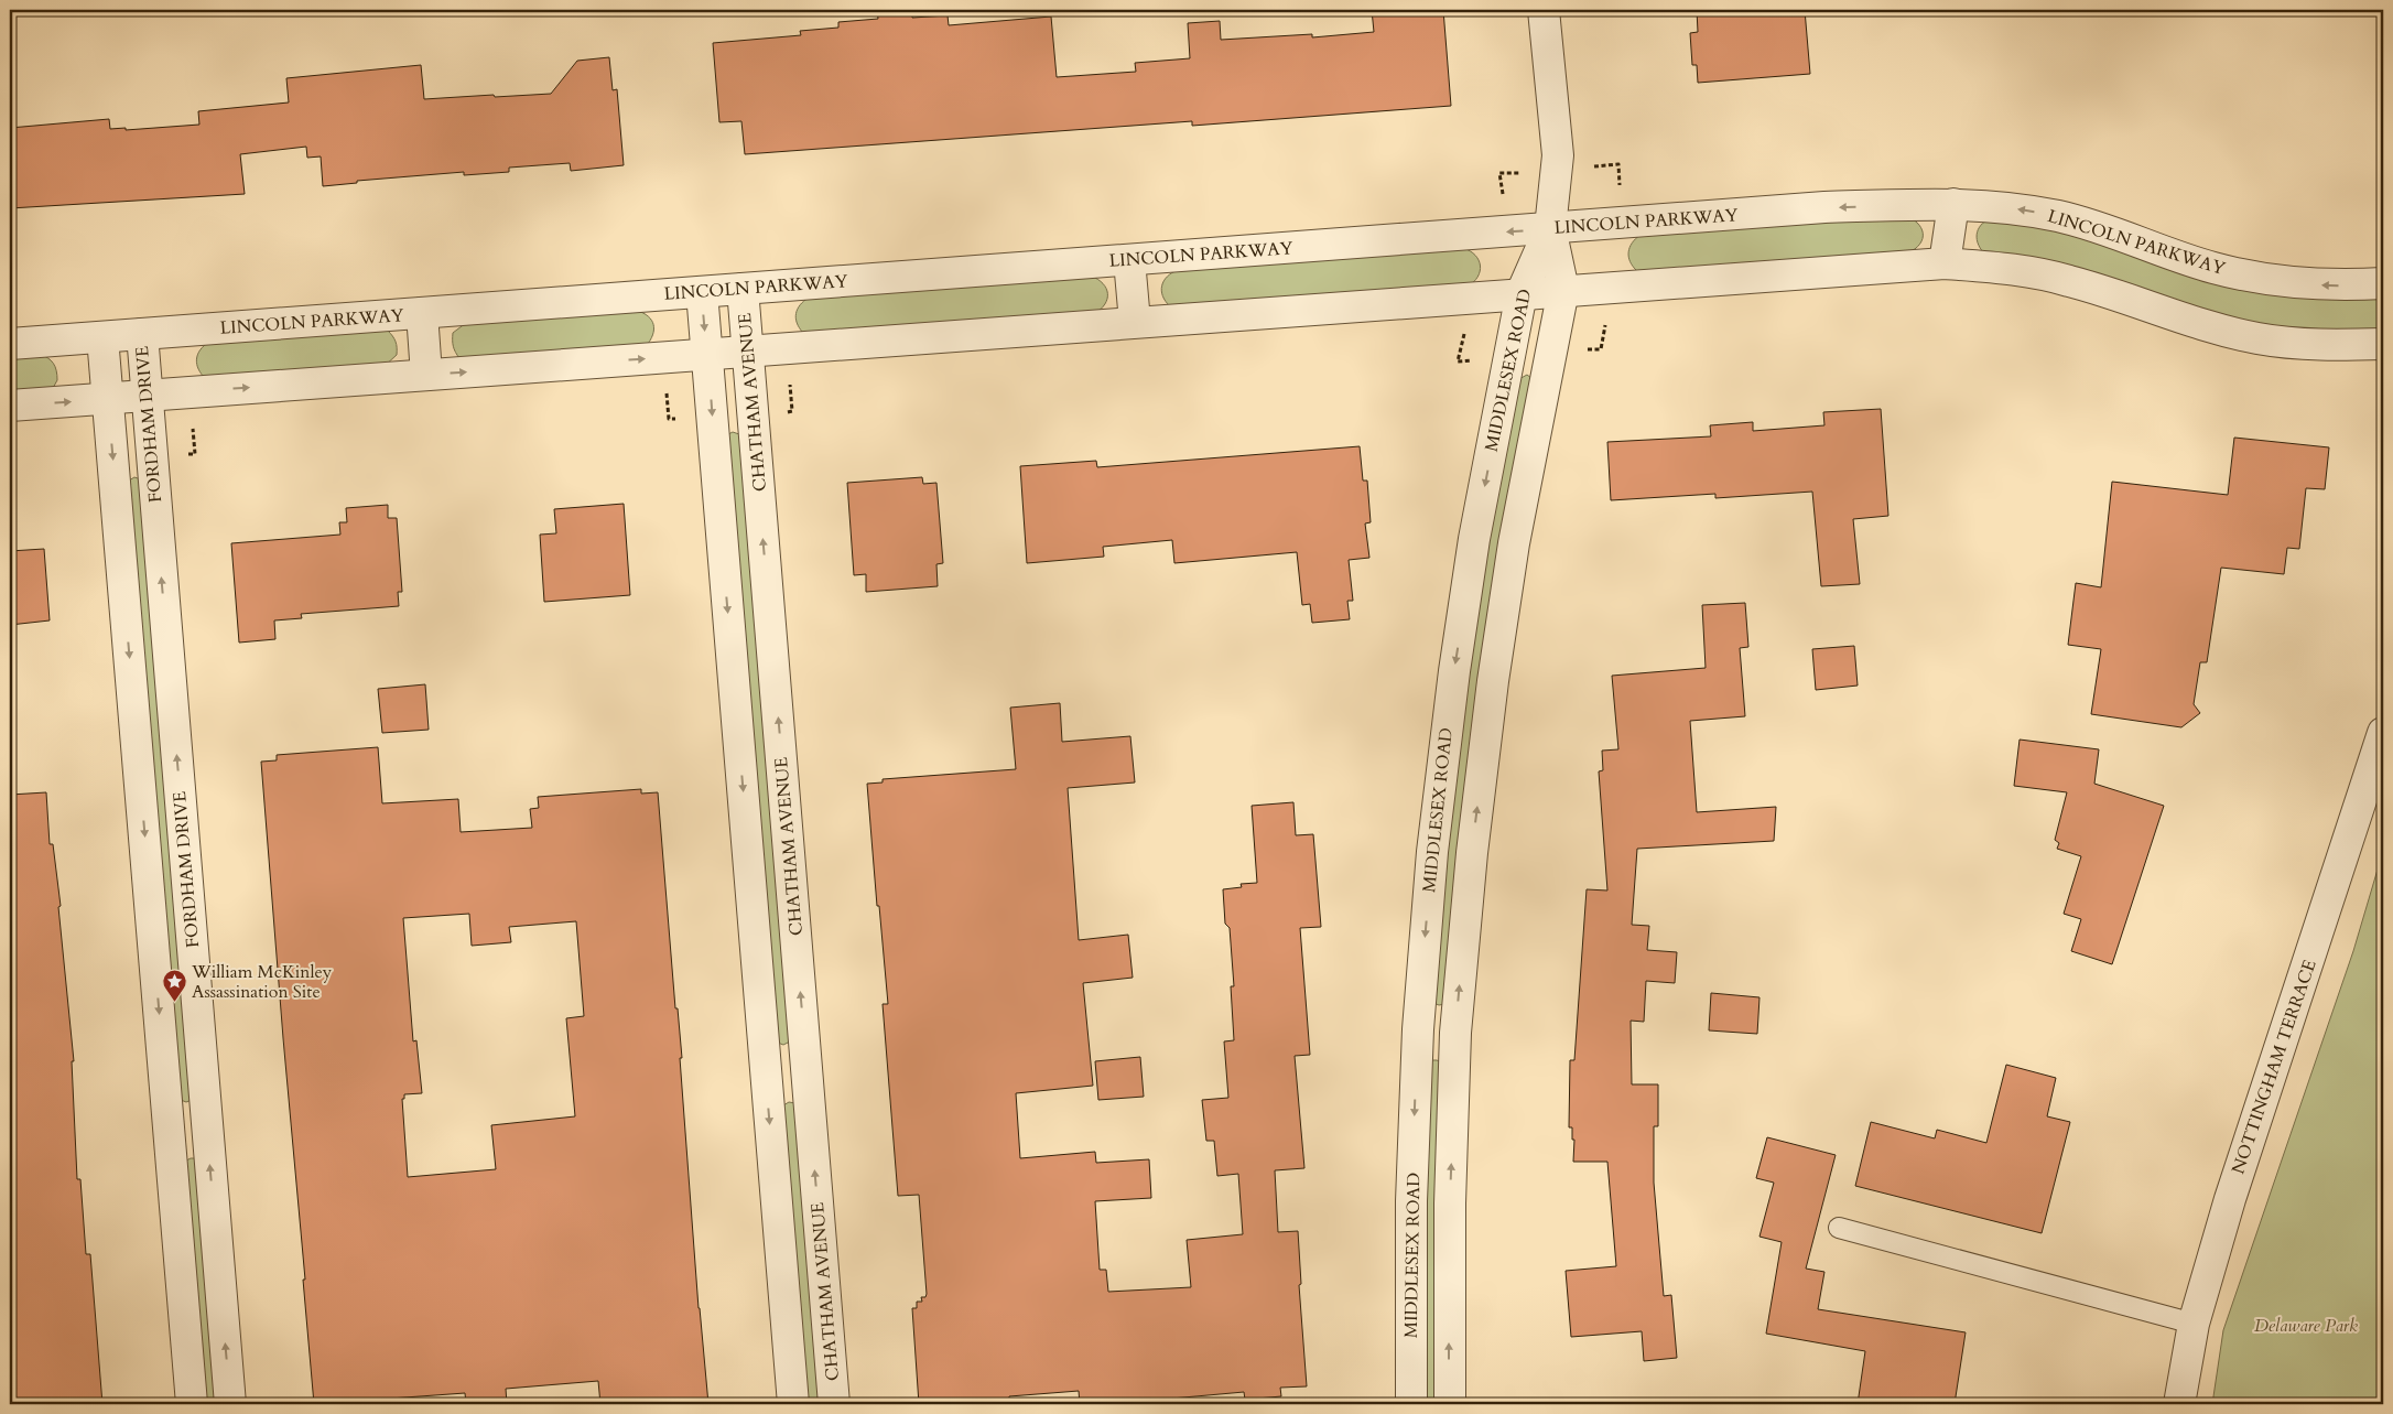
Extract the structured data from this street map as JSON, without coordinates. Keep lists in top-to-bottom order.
{
  "streets": {
    "street": [
      "LINCOLN PARKWAY",
      "MIDDLESEX ROAD",
      "CHATHAM AVENUE",
      "FORDHAM DRIVE",
      "NOTTINGHAM TERRACE"
    ]
  },
  "crossings": [
    ["LINCOLN PARKWAY", "MIDDLESEX ROAD"],
    ["LINCOLN PARKWAY", "CHATHAM AVENUE"],
    ["LINCOLN PARKWAY", "FORDHAM DRIVE"]
  ],
  "parks": ["Delaware Park"],
  "places": {
    "place": ["William McKinley Assassination Site"]
  }
}
